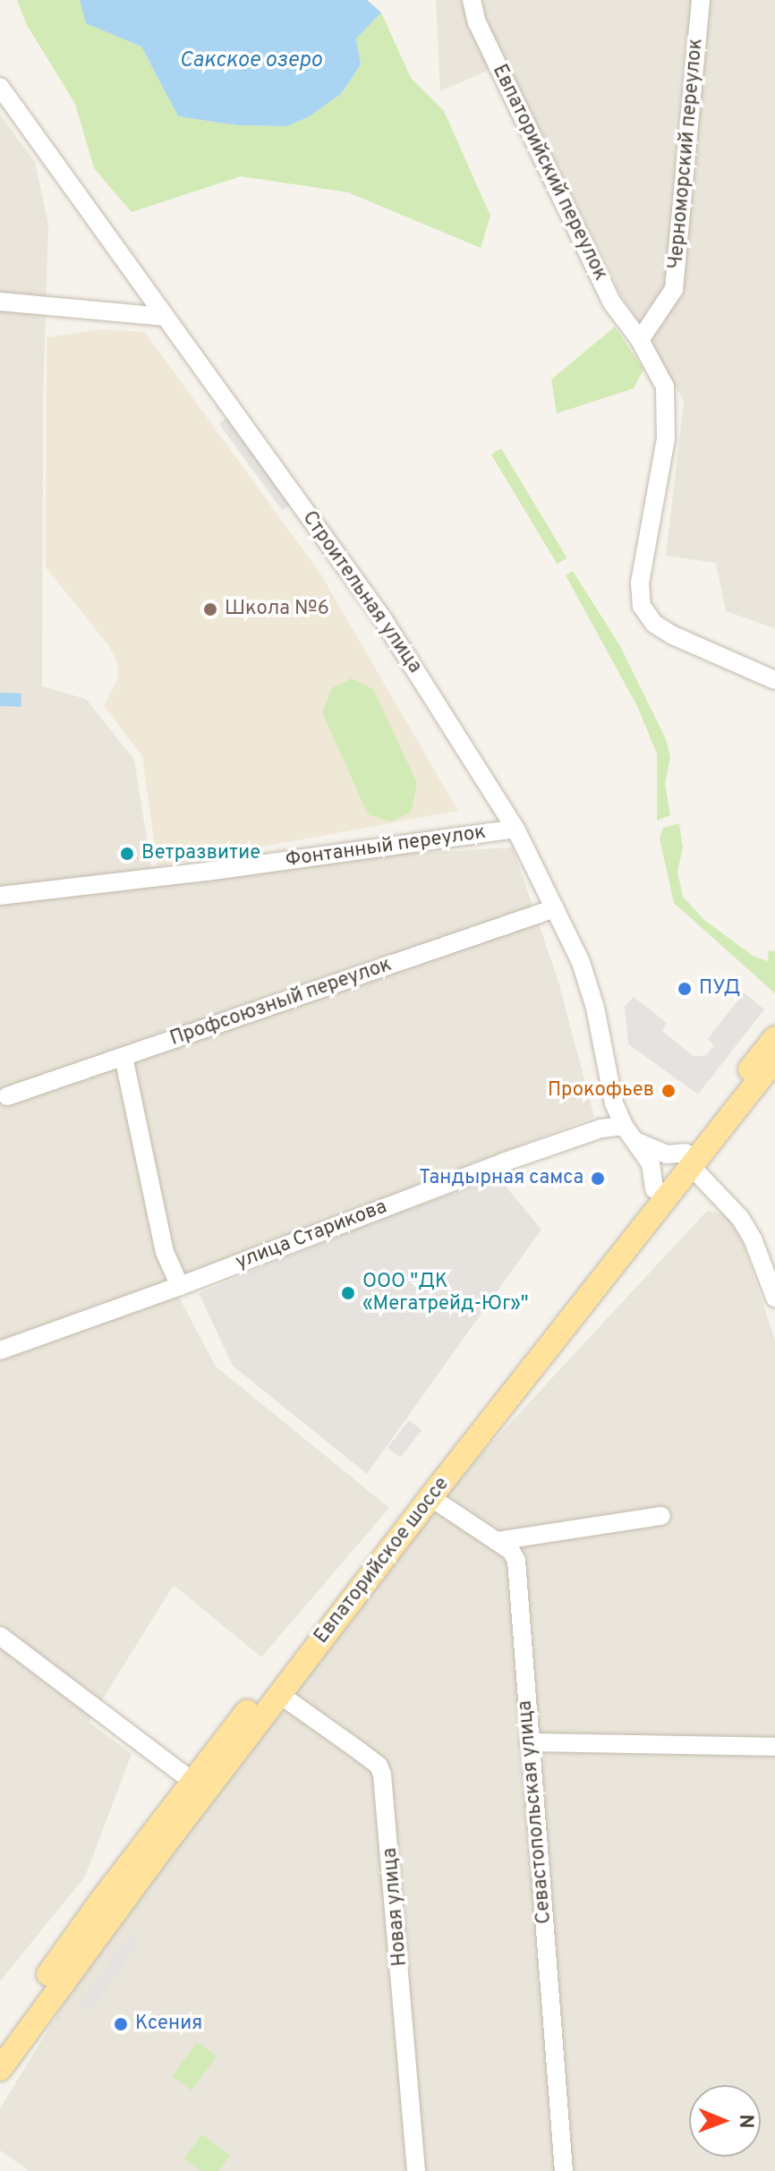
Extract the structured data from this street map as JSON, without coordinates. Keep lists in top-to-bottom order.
{
  "streets": {
    "main road": ["Евпаторийское шоссе"],
    "street": [
      "Черноморский переулок",
      "Евпаторийский переулок",
      "Строительная улица",
      "Фонтанный переулок",
      "Профсоюзный переулок",
      "улица Старикова",
      "Севастопольская улица",
      "Новая улица"
    ]
  },
  "crossings": [
    ["Черноморский переулок", "Евпаторийский переулок"],
    ["Строительная улица", "Фонтанный переулок"],
    ["Строительная улица", "Профсоюзный переулок"],
    ["Строительная улица", "улица Старикова"],
    ["Строительная улица", "Евпаторийское шоссе"],
    ["Евпаторийское шоссе", "Севастопольская улица"],
    ["Евпаторийское шоссе", "Новая улица"]
  ],
  "water": ["Сакское озеро"],
  "places": [
    "Школа №6",
    "Ветразвитие",
    "ПУД",
    "Прокофьев",
    "Тандырная самса",
    "ООО \"ДК «Мегатрейд-Юг»\"",
    "Ксения"
  ],
  "north": "right"
}
